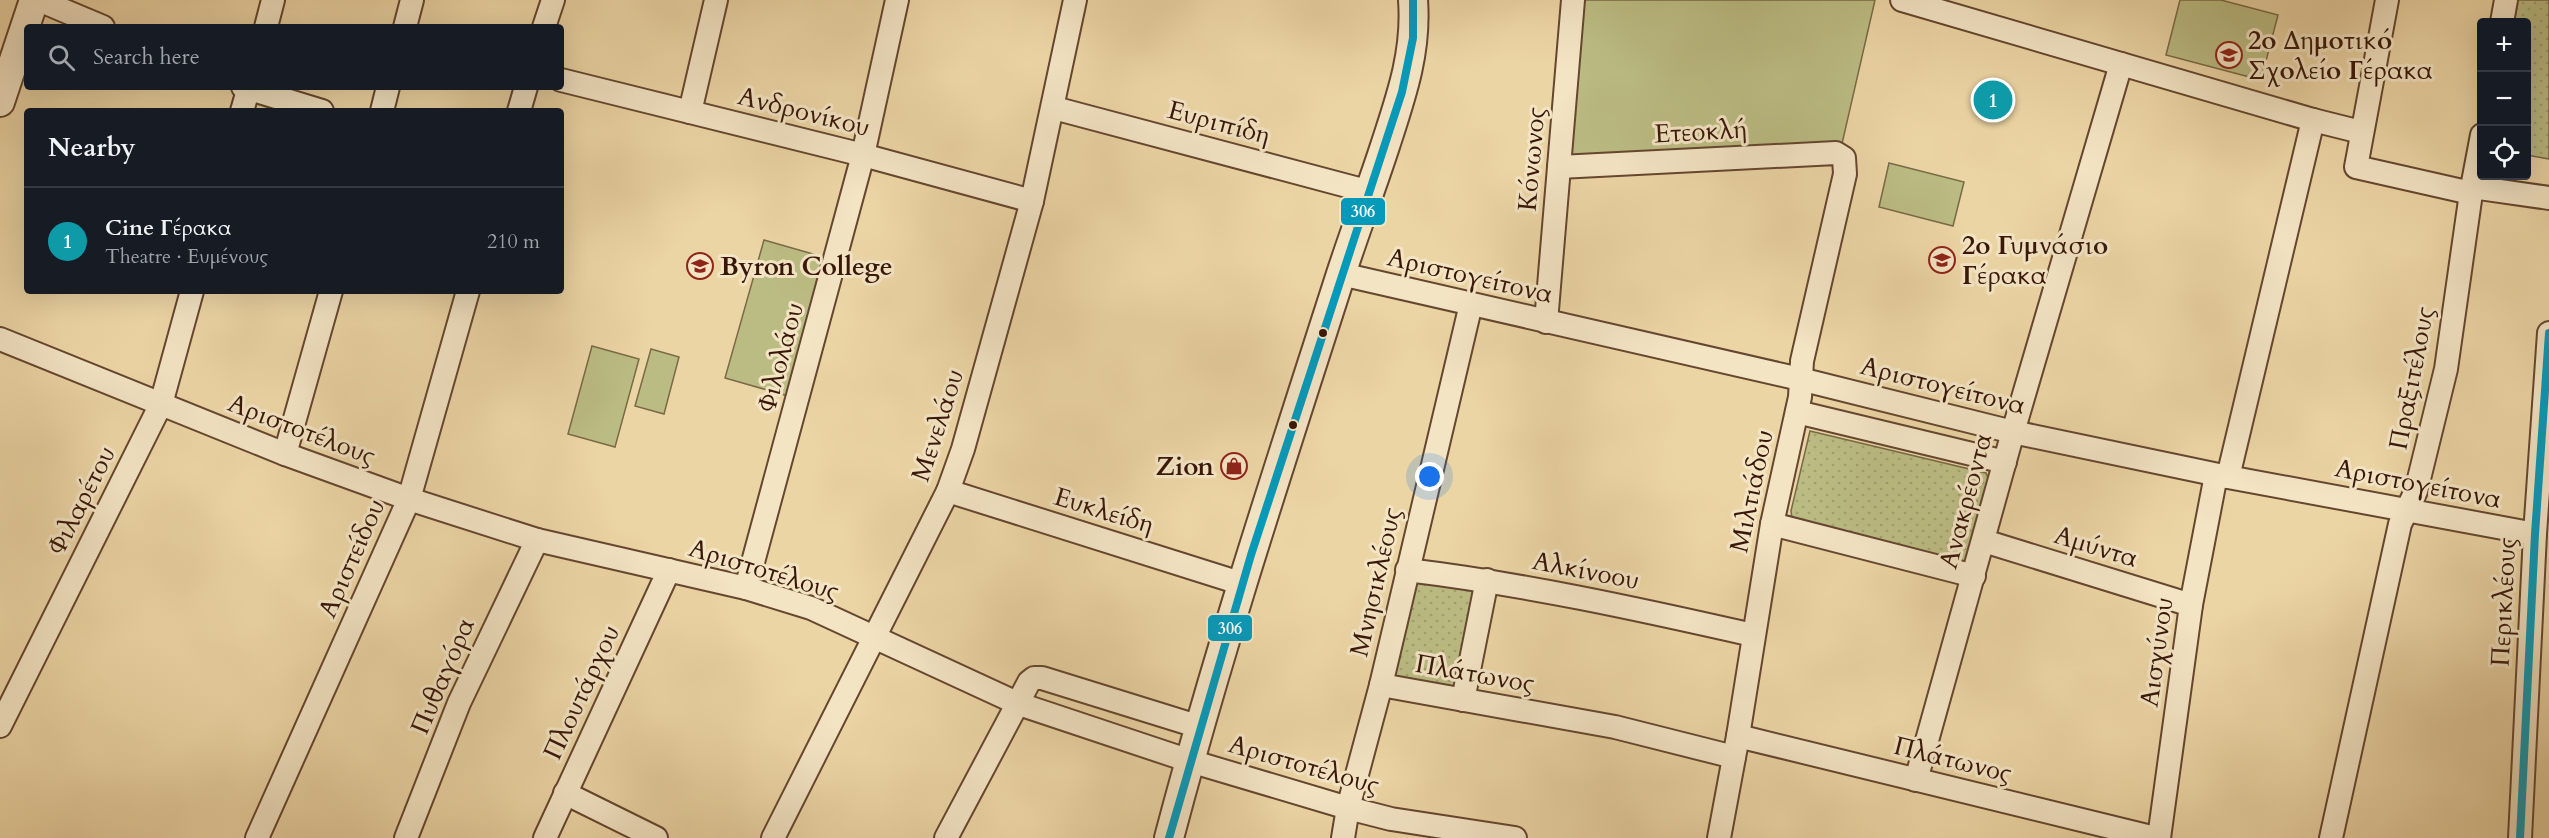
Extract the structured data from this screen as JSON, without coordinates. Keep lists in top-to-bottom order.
{
  "streets": {
    "street": [
      "Ανδρονίκου",
      "Ευριπίδη",
      "Ετεοκλή",
      "Κόνωνος",
      "Αριστογείτονα",
      "Φιλολάου",
      "Πραξιτέλους",
      "Μενελάου",
      "Αριστοτέλους",
      "Μιλτιάδου",
      "Φιλαρέτου",
      "Ανακρέοντα",
      "Ευκλείδη",
      "Αμύντα",
      "Αριστείδου",
      "Αλκίνοου",
      "Μνησικλέους",
      "Περικλέους",
      "Αισχύνου",
      "Πλάτωνος",
      "Πυθαγόρα",
      "Πλουτάρχου"
    ]
  },
  "crossings": [
    ["Ανδρονίκου", "Φιλολάου"],
    ["Ανδρονίκου", "Μενελάου"],
    ["Ευριπίδη", "Μενελάου"],
    ["Ετεοκλή", "Κόνωνος"],
    ["Ετεοκλή", "Μιλτιάδου"],
    ["Κόνωνος", "Αριστογείτονα"],
    ["Αριστογείτονα", "Πραξιτέλους"],
    ["Αριστογείτονα", "Μιλτιάδου"],
    ["Αριστογείτονα", "Ανακρέοντα"],
    ["Αριστογείτονα", "Μνησικλέους"],
    ["Αριστογείτονα", "Περικλέους"],
    ["Αριστογείτονα", "Αισχύνου"],
    ["Φιλολάου", "Αριστοτέλους"],
    ["Μενελάου", "Αριστοτέλους"],
    ["Μενελάου", "Ευκλείδη"],
    ["Αριστοτέλους", "Φιλαρέτου"],
    ["Αριστοτέλους", "Αριστείδου"],
    ["Αριστοτέλους", "Μνησικλέους"],
    ["Αριστοτέλους", "Πυθαγόρα"],
    ["Αριστοτέλους", "Πλουτάρχου"],
    ["Μιλτιάδου", "Αλκίνοου"],
    ["Μιλτιάδου", "Πλάτωνος"],
    ["Ανακρέοντα", "Αμύντα"],
    ["Ανακρέοντα", "Πλάτωνος"],
    ["Αμύντα", "Αισχύνου"],
    ["Αλκίνοου", "Μνησικλέους"],
    ["Μνησικλέους", "Πλάτωνος"]
  ],
  "places": {
    "school or university": ["2ο Δημοτικό Σχολείο Γέρακα", "2ο Γυμνάσιο Γέρακα", "Byron College"],
    "shop": ["Zion"]
  },
  "lines": ["transit line 306"],
  "page": {
    "map_buttons": ["+", "−"],
    "search": "Search here",
    "pins": "1",
    "heading": "Nearby",
    "list": [
      {
        "mark": "1",
        "name": "Cine Γέρακα",
        "note": "Theatre · Ευμένους",
        "value": "210 m"
      }
    ]
  }
}
